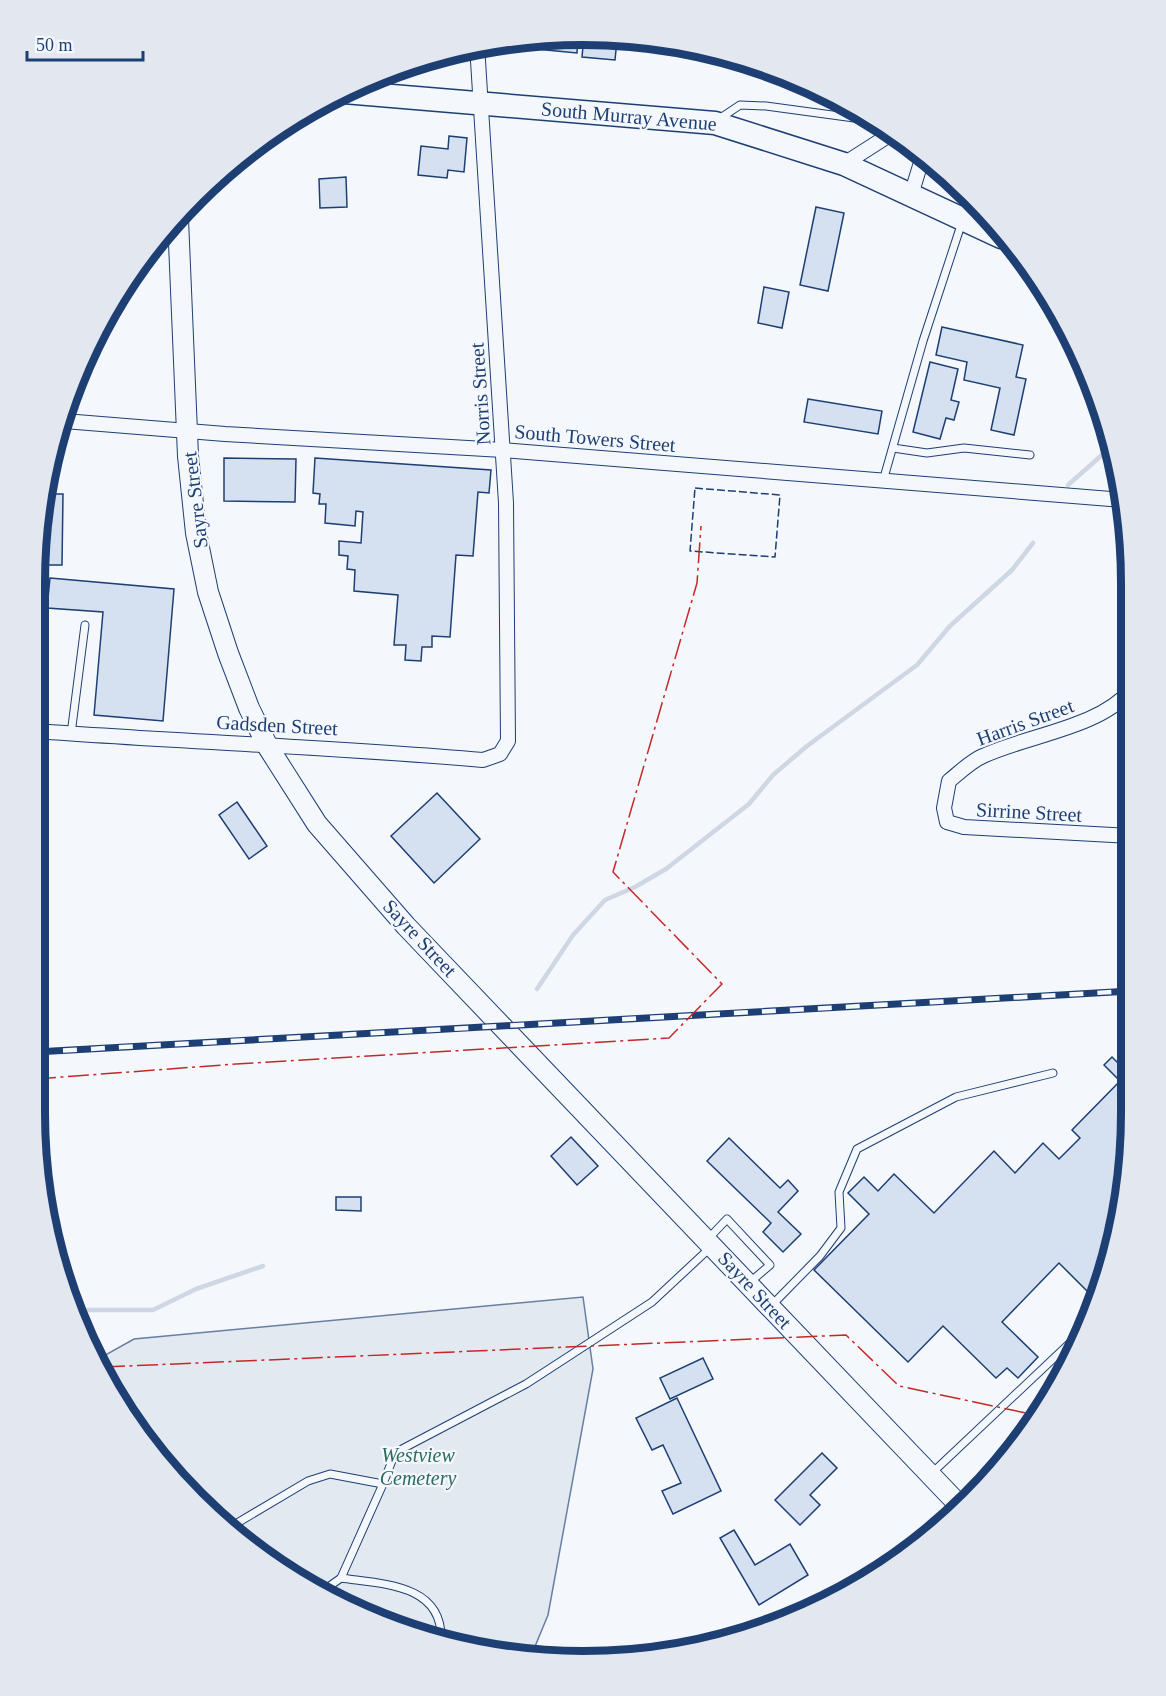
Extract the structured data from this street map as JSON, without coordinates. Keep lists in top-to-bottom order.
{
  "streets": {
    "main road": ["South Murray Avenue", "Sayre Street"],
    "street": [
      "Norris Street",
      "South Towers Street",
      "Harris Street",
      "Gadsden Street",
      "Sirrine Street"
    ]
  },
  "crossings": [
    ["South Murray Avenue", "Norris Street"],
    ["Norris Street", "South Towers Street"],
    ["Norris Street", "Gadsden Street"],
    ["South Towers Street", "Sayre Street"],
    ["Sayre Street", "Gadsden Street"],
    ["Harris Street", "Sirrine Street"]
  ],
  "parks": ["Westview Cemetery"],
  "scale_bar": "50 m"
}
